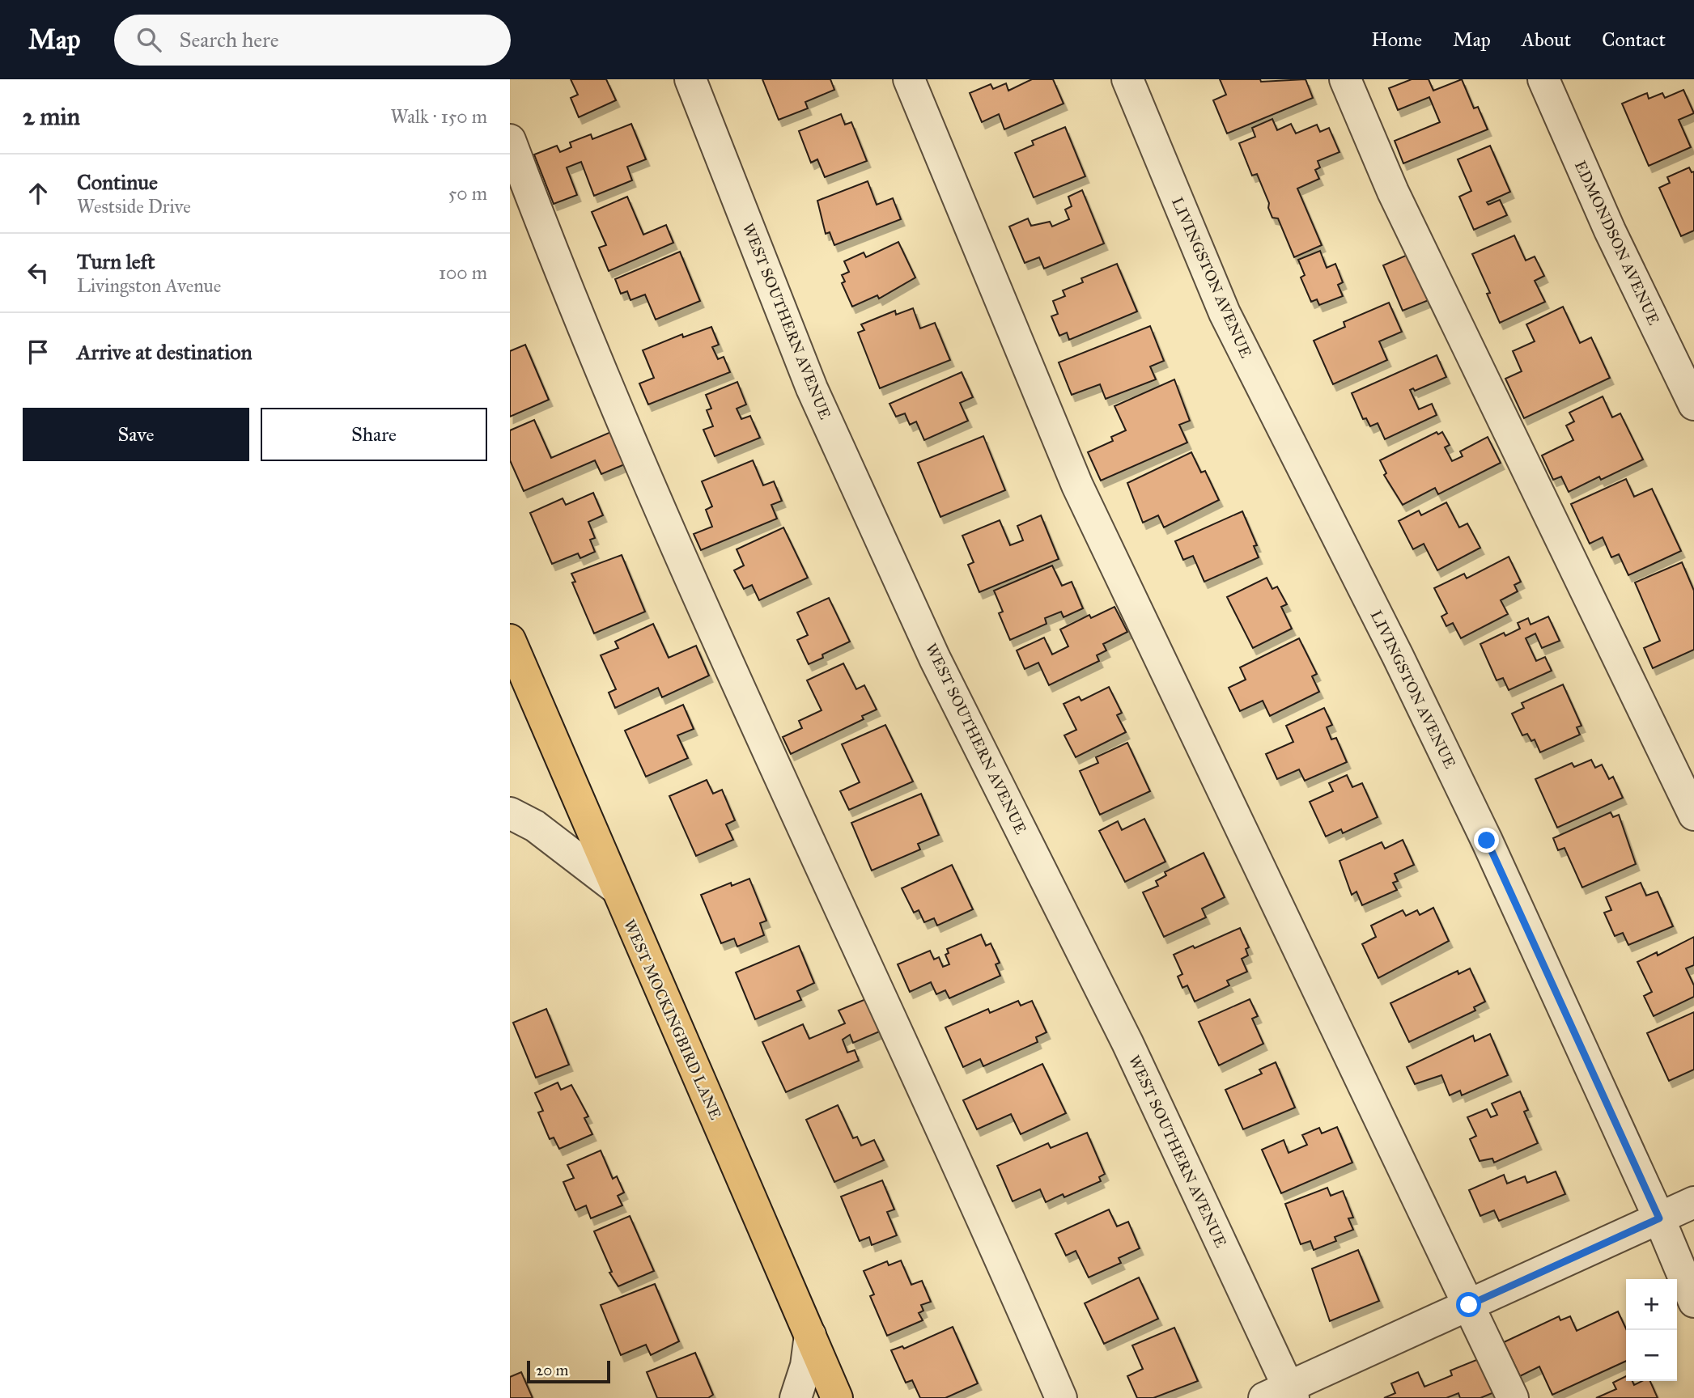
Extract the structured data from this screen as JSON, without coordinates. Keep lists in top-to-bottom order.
{
  "streets": {
    "main road": ["WEST MOCKINGBIRD LANE"],
    "street": ["EDMONDSON AVENUE", "LIVINGSTON AVENUE", "WEST SOUTHERN AVENUE"]
  },
  "scale_bar": "20 m",
  "page": {
    "header": "Map",
    "search": "Search here",
    "nav": [
      "Home",
      "Map",
      "About",
      "Contact"
    ],
    "heading": ["2 min", "Walk · 150 m"],
    "list": [
      ["Continue", "Westside Drive", "50 m"],
      ["Turn left", "Livingston Avenue", "100 m"],
      "Arrive at destination"
    ],
    "buttons": ["Save", "Share"],
    "map_buttons": ["+", "−"],
    "scale": "20 m"
  }
}
